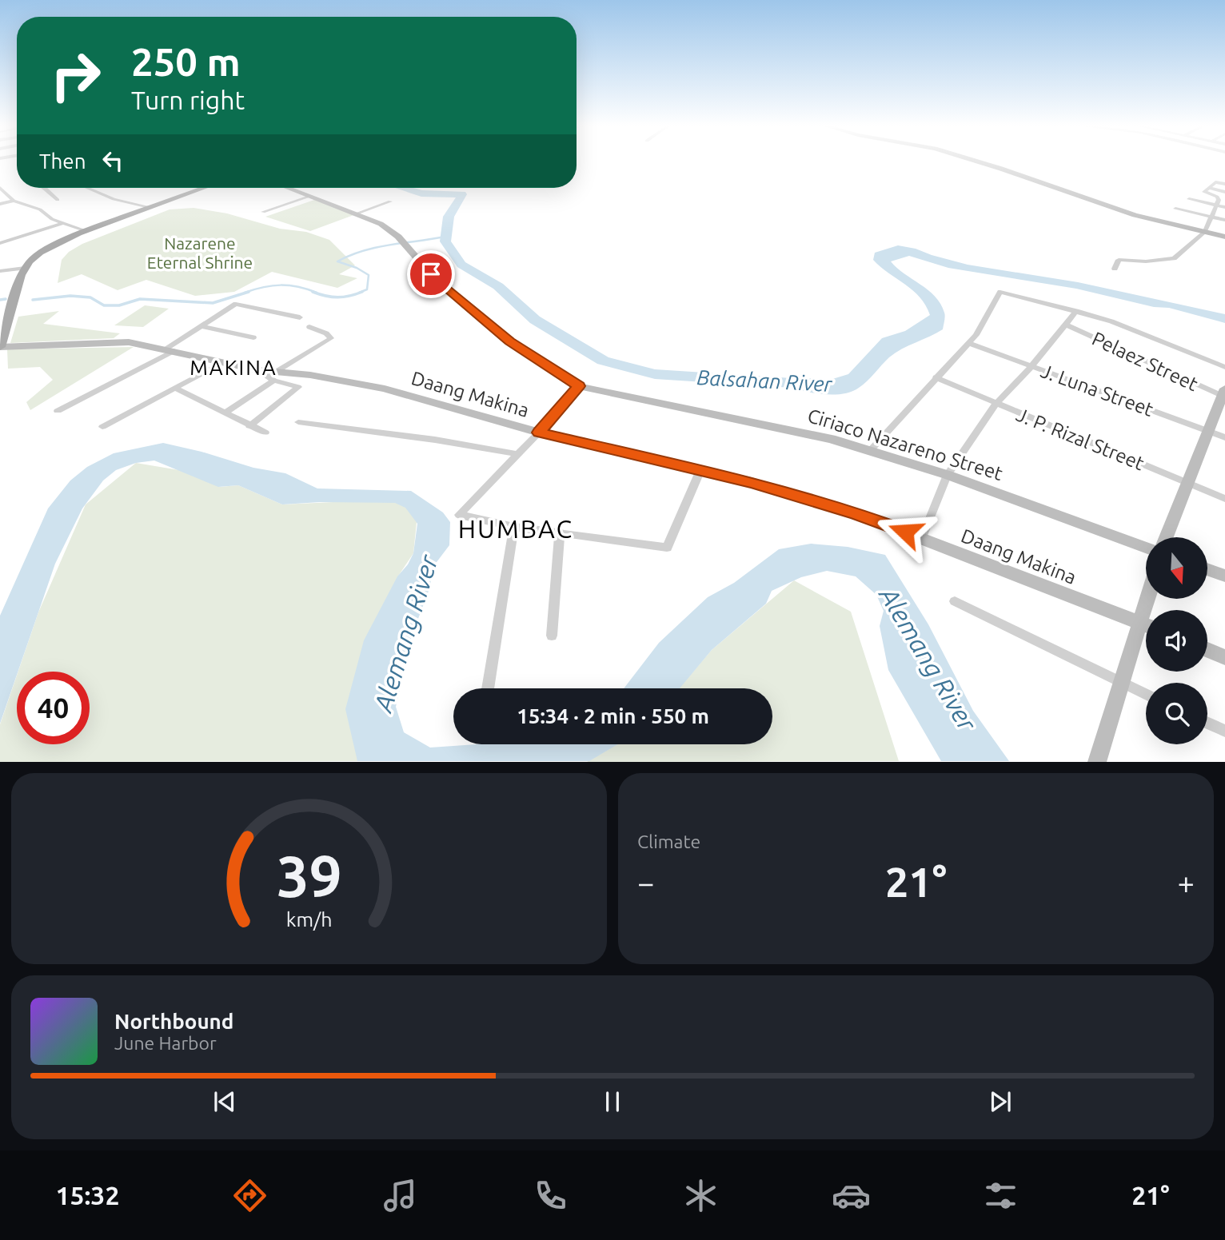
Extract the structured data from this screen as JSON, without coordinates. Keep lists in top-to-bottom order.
{
  "streets": {
    "street": [
      "Pelaez Street",
      "J. Luna Street",
      "Daang Makina",
      "J. P. Rizal Street",
      "Ciriaco Nazareno Street"
    ]
  },
  "districts": ["MAKINA", "HUMBAC"],
  "water": ["Balsahan River", "Alemang River"],
  "parks": ["Nazarene Eternal Shrine"],
  "north": "bottom",
  "page": {
    "turn": ["250 m", "Turn right"],
    "then": "Then",
    "limit": "40",
    "trip": "15:34 · 2 min · 550 m",
    "tile": "Climate",
    "heat": ["−", "21°", "+"],
    "song": ["Northbound", "June Harbor"],
    "tabs": ["15:32", "21°"],
    "gauge": ["39", "km/h"]
  }
}
